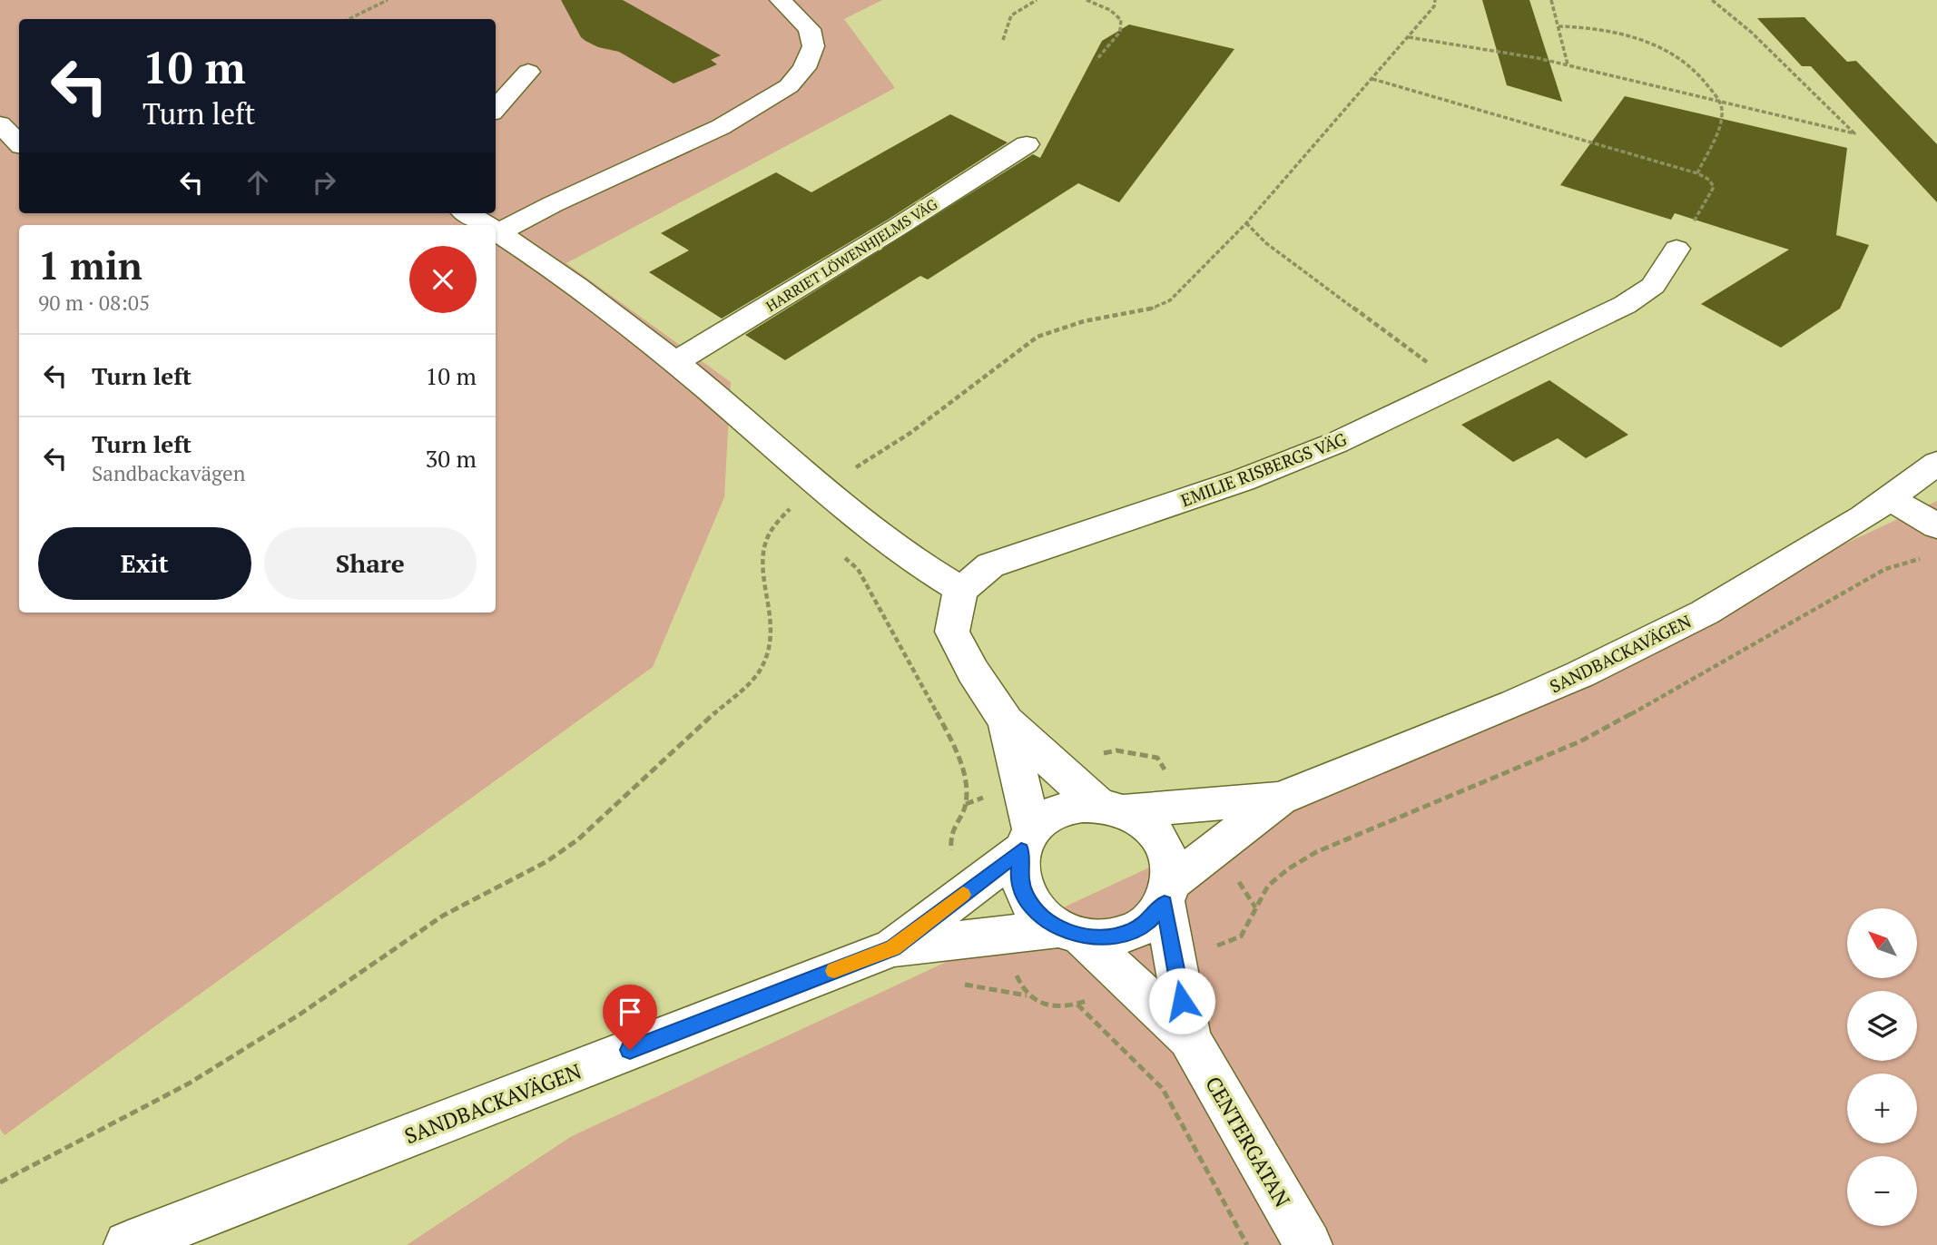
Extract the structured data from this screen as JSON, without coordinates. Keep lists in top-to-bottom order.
{
  "streets": {
    "street": [
      "HARRIET LÖWENHJELMS VÄG",
      "EMILIE RISBERGS VÄG",
      "SANDBACKAVÄGEN",
      "CENTERGATAN"
    ]
  },
  "crossings": [
    ["SANDBACKAVÄGEN", "CENTERGATAN"]
  ],
  "north": "top left",
  "page": {
    "turn": ["10 m", "Turn left"],
    "heading": ["1 min", "90 m · 08:05"],
    "list": [
      {
        "name": "Turn left",
        "value": "10 m"
      },
      {
        "name": "Turn left",
        "note": "Sandbackavägen",
        "value": "30 m"
      }
    ],
    "buttons": ["Exit", "Share"],
    "map_buttons": ["+", "−"]
  }
}
